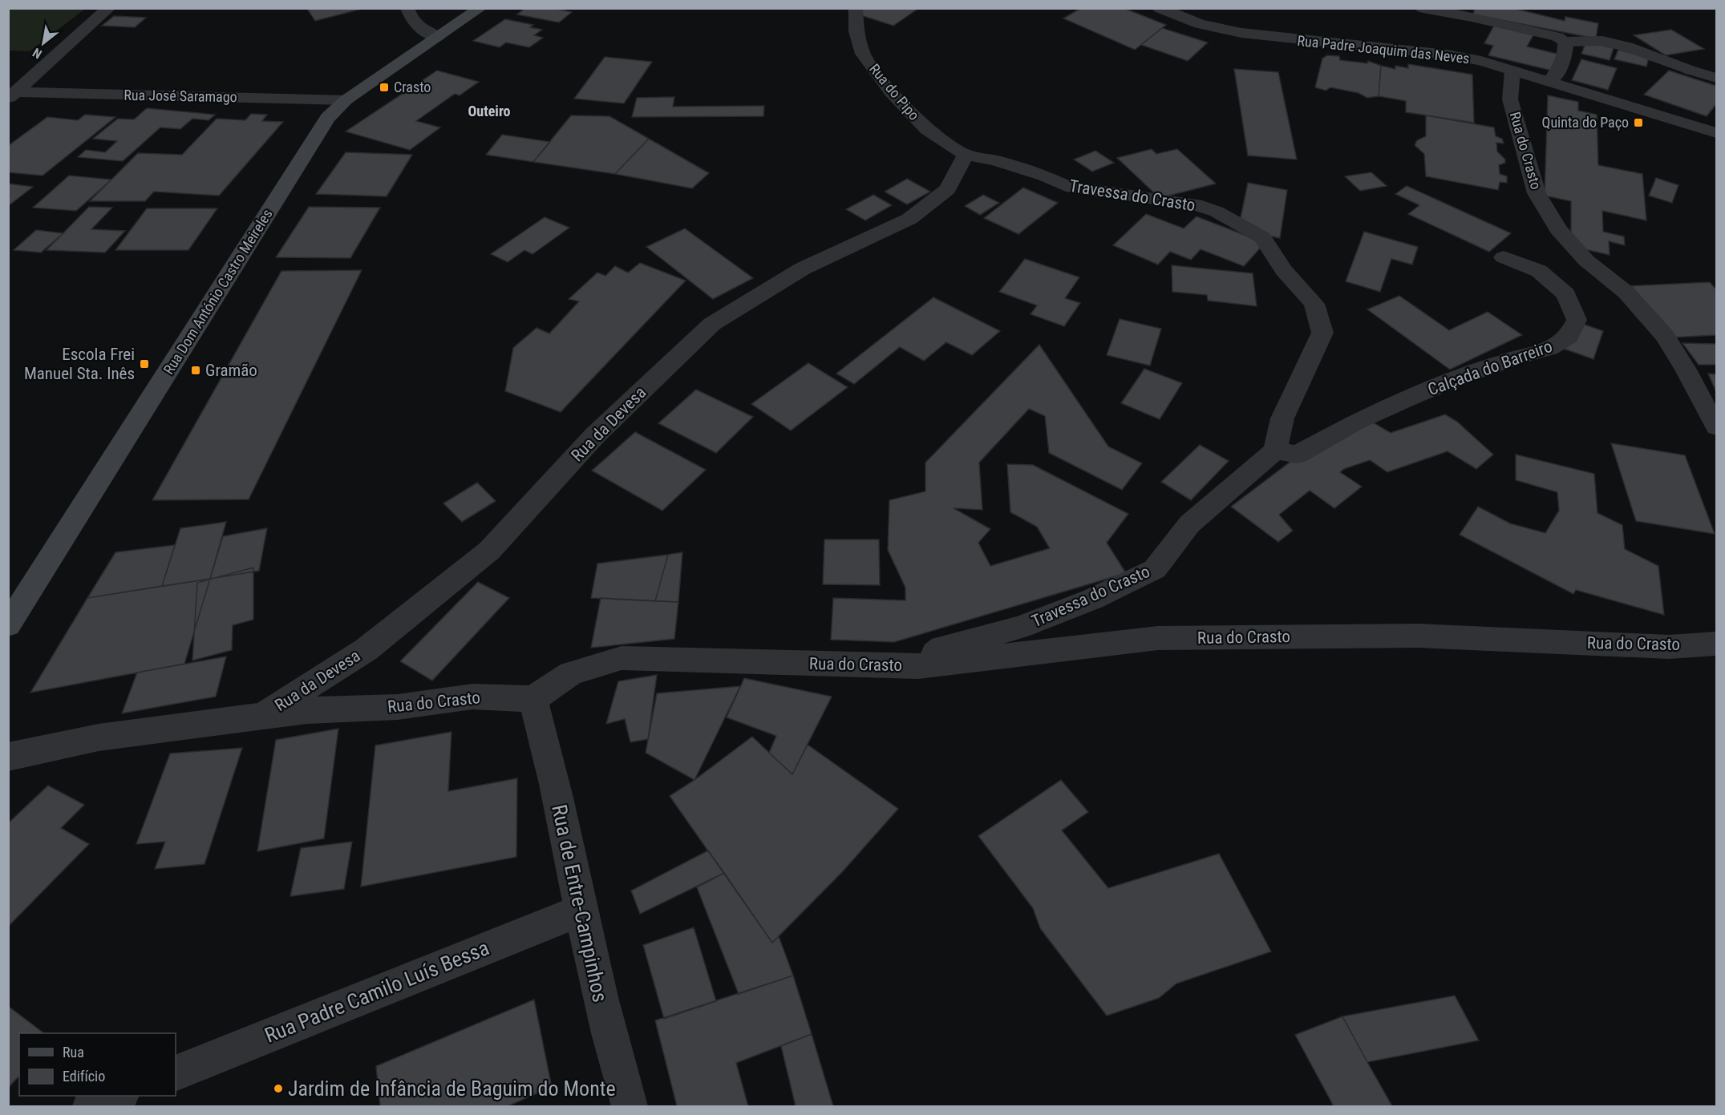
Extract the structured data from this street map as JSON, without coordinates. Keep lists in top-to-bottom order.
{
  "streets": {
    "main road": ["Rua Dom António Castro Meireles"],
    "street": [
      "Rua Padre Joaquim das Neves",
      "Rua do Pipo",
      "Rua José Saramago",
      "Rua do Crasto",
      "Travessa do Crasto",
      "Calçada do Barreiro",
      "Rua da Devesa",
      "Rua de Entre-Campinhos",
      "Rua Padre Camilo Luís Bessa"
    ]
  },
  "crossings": [
    ["Rua Padre Joaquim das Neves", "Rua do Crasto"],
    ["Rua do Pipo", "Travessa do Crasto"],
    ["Rua do Pipo", "Rua da Devesa"],
    ["Rua José Saramago", "Rua Dom António Castro Meireles"],
    ["Rua do Crasto", "Travessa do Crasto"],
    ["Rua do Crasto", "Rua da Devesa"],
    ["Rua do Crasto", "Rua de Entre-Campinhos"],
    ["Travessa do Crasto", "Calçada do Barreiro"],
    ["Travessa do Crasto", "Rua da Devesa"],
    ["Rua de Entre-Campinhos", "Rua Padre Camilo Luís Bessa"]
  ],
  "districts": ["Outeiro"],
  "places": {
    "transit": [
      "Crasto",
      "Quinta do Paço",
      "Escola Frei Manuel Sta. Inês",
      "Gramão"
    ],
    "other": ["Jardim de Infância de Baguim do Monte"]
  },
  "legend": ["Rua", "Edifício"],
  "north": "bottom left"
}
